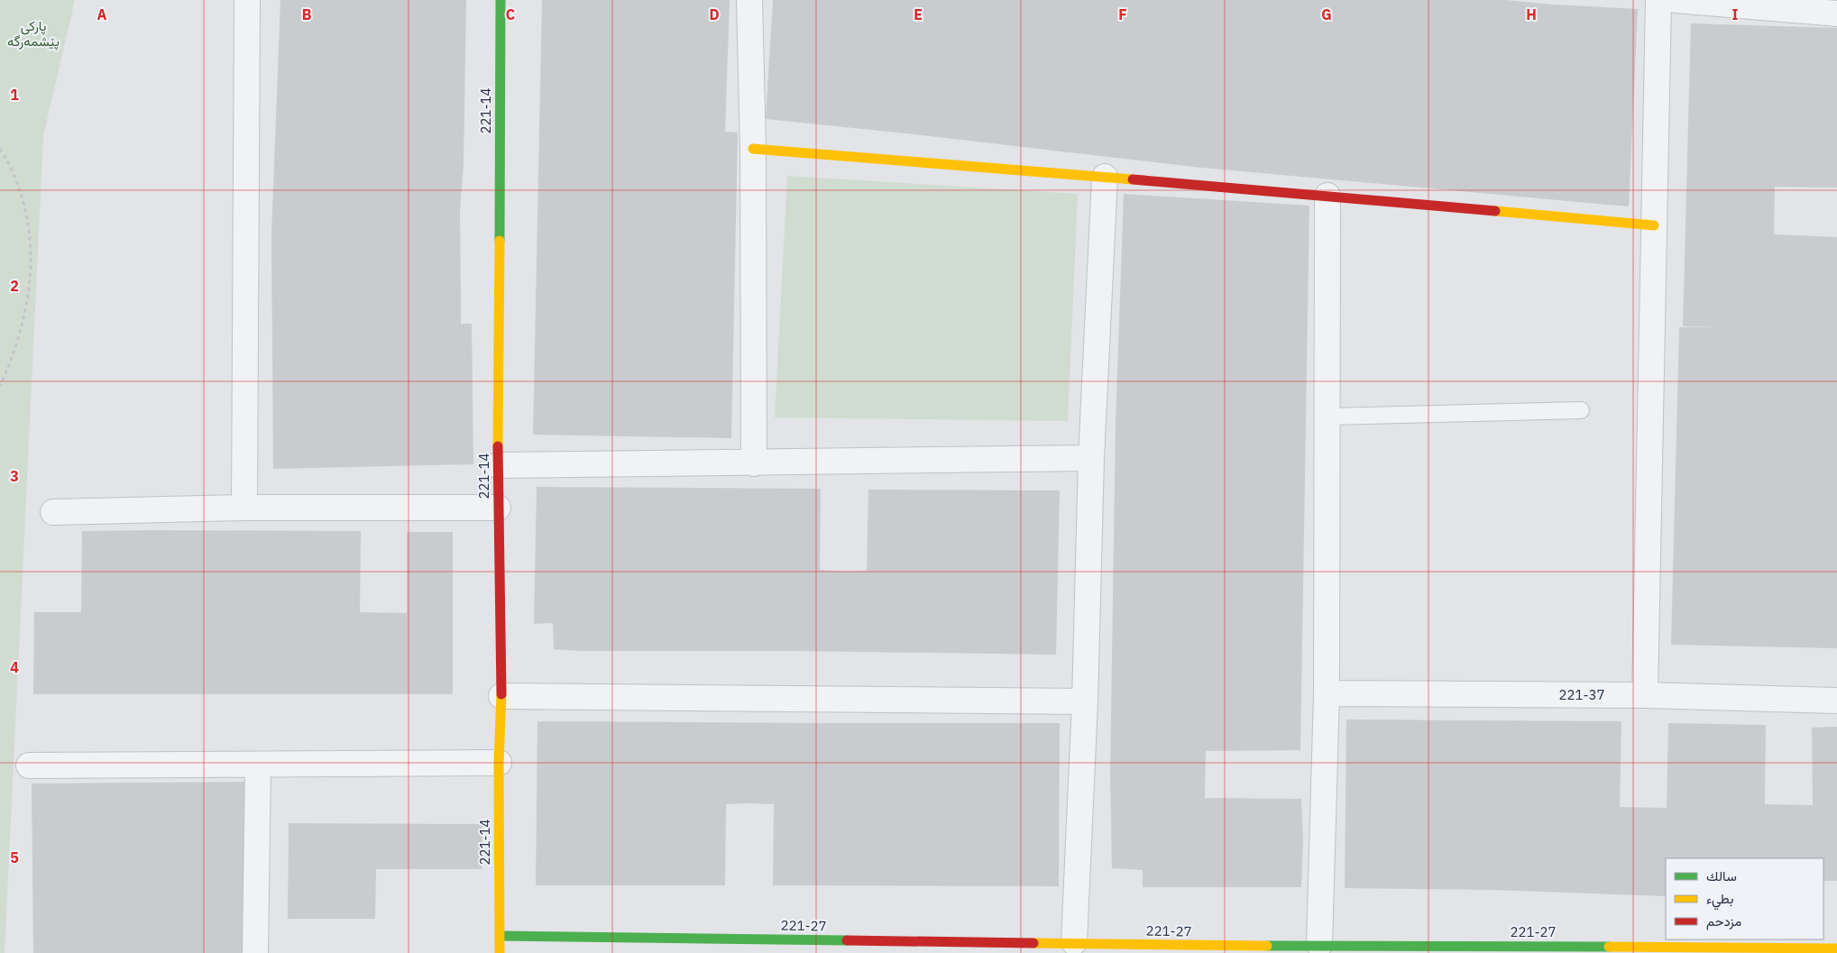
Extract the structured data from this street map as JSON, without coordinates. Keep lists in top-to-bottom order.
{
  "streets": {
    "street": ["221-14", "221-37", "221-27"]
  },
  "crossings": [
    ["221-14", "221-27"]
  ],
  "parks": ["پارکی پێشمەرگە"],
  "legend": ["سالك", "بطيء", "مزدحم"],
  "grid": {
    "columns": [
      "A",
      "B",
      "C",
      "D",
      "E",
      "F",
      "G",
      "H",
      "I"
    ],
    "rows": [
      "1",
      "2",
      "3",
      "4",
      "5"
    ]
  }
}
